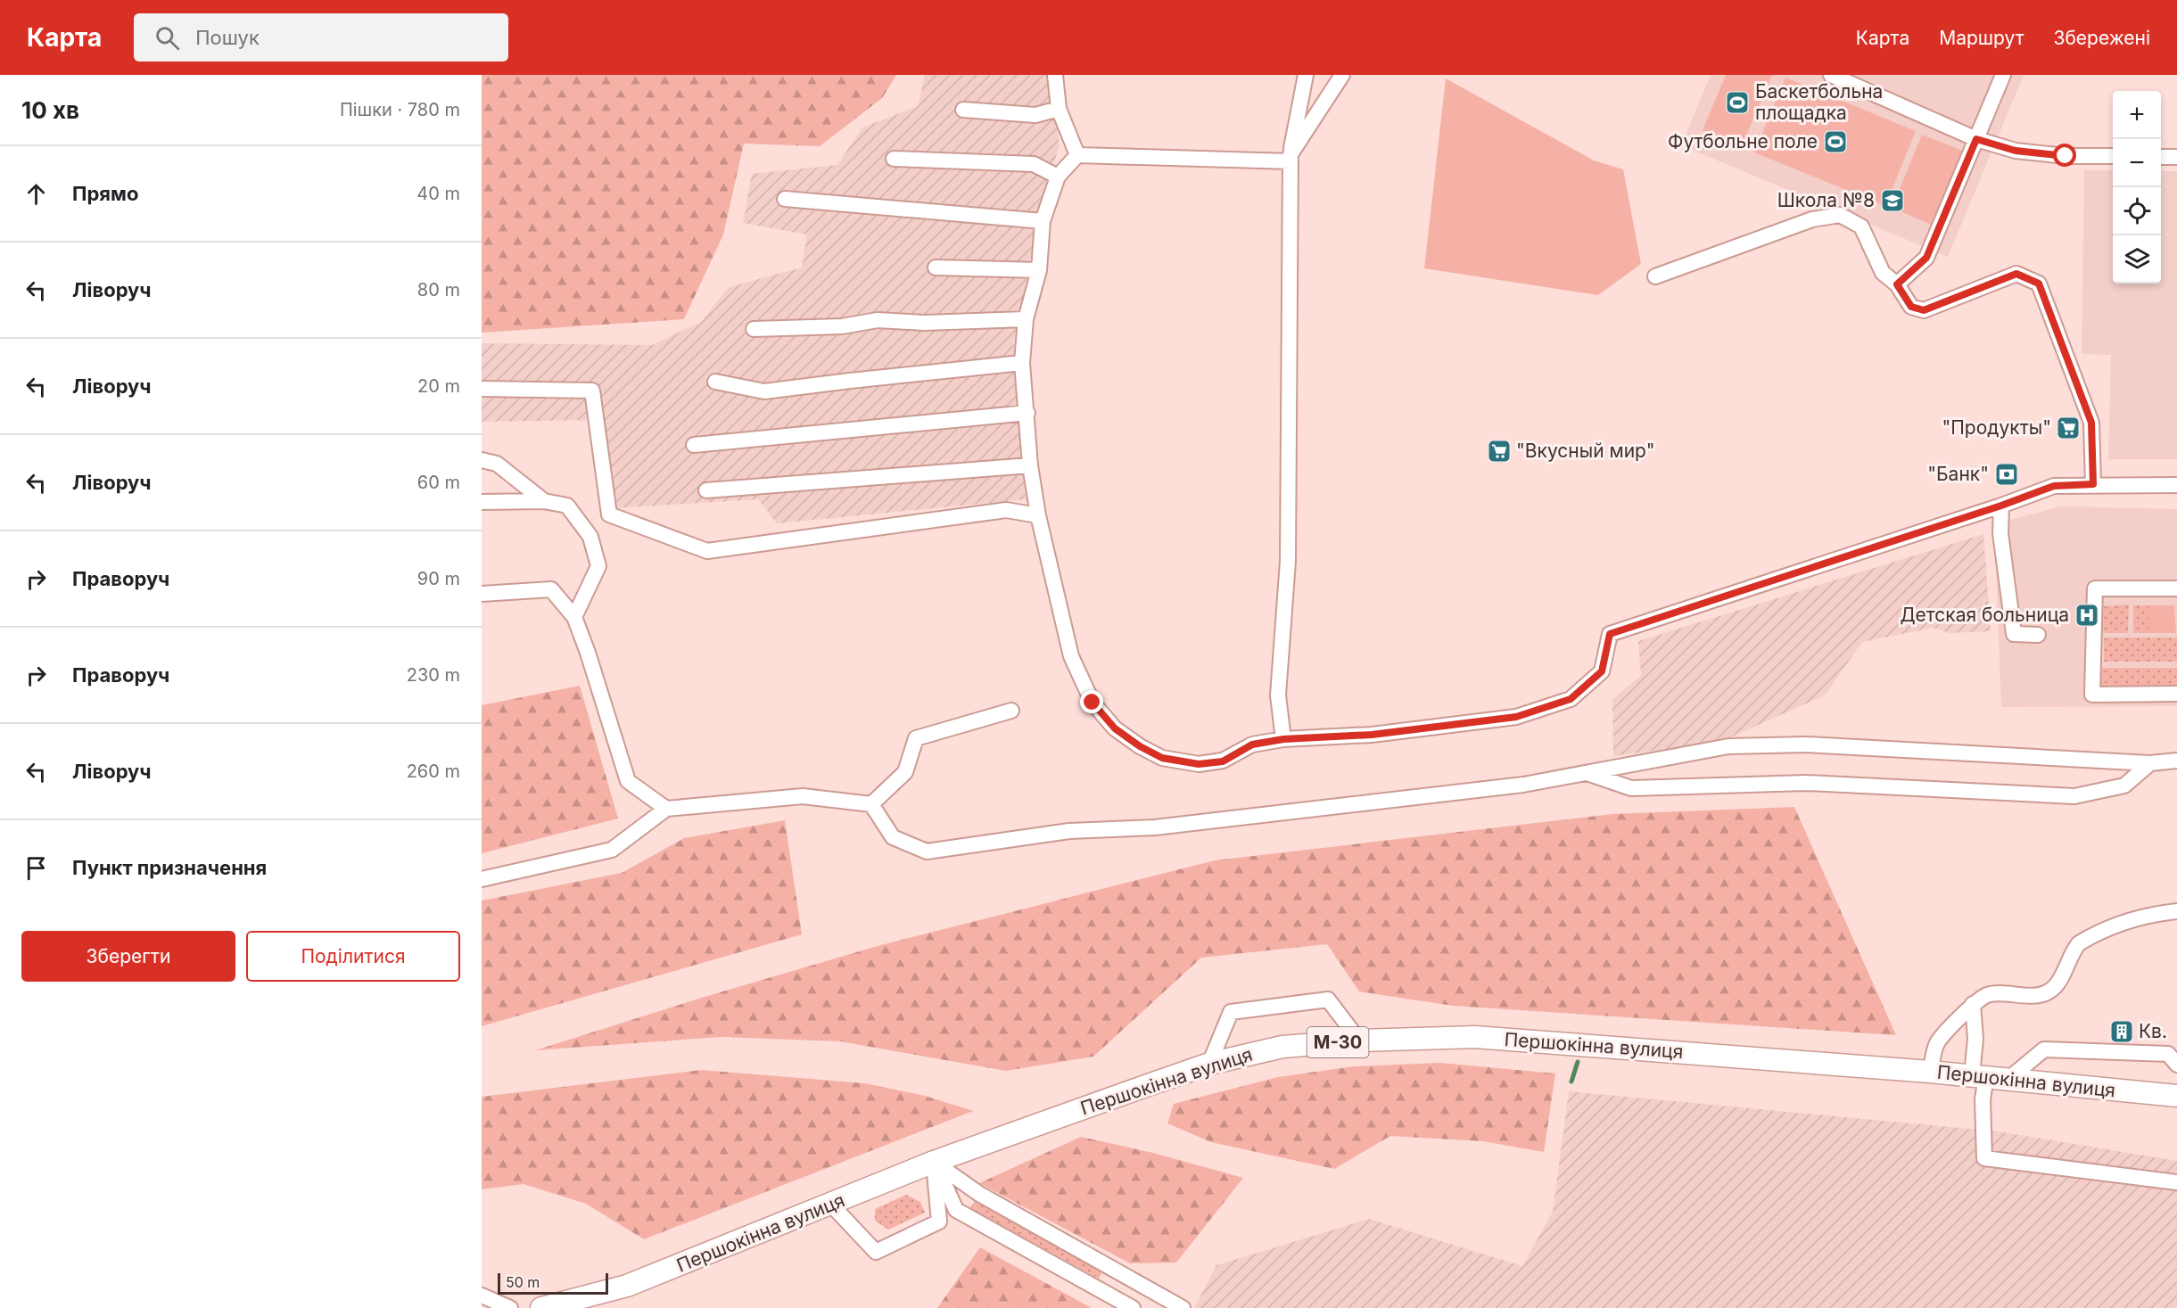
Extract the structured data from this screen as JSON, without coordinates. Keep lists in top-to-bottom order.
{
  "streets": {
    "highway": ["М-30", "Першокінна вулиця"]
  },
  "places": {
    "sports": ["Баскетбольна площадка", "Футбольне поле"],
    "school or university": ["Школа №8"],
    "supermarket": ["\"Продукты\"", "\"Вкусный мир\""],
    "bank": ["\"Банк\""],
    "hospital": ["Детская больница"],
    "building": ["Кв."]
  },
  "scale_bar": "50 m",
  "page": {
    "header": "Карта",
    "search": "Пошук",
    "nav": ["Карта", "Маршрут", "Збережені"],
    "heading": ["10 хв", "Пішки · 780 m"],
    "map_buttons": ["+", "−"],
    "list": [
      ["Прямо", "40 m"],
      ["Ліворуч", "80 m"],
      ["Ліворуч", "20 m"],
      ["Ліворуч", "60 m"],
      ["Праворуч", "90 m"],
      ["Праворуч", "230 m"],
      ["Ліворуч", "260 m"],
      "Пункт призначення"
    ],
    "buttons": ["Зберегти", "Поділитися"],
    "scale": "50 m"
  }
}
